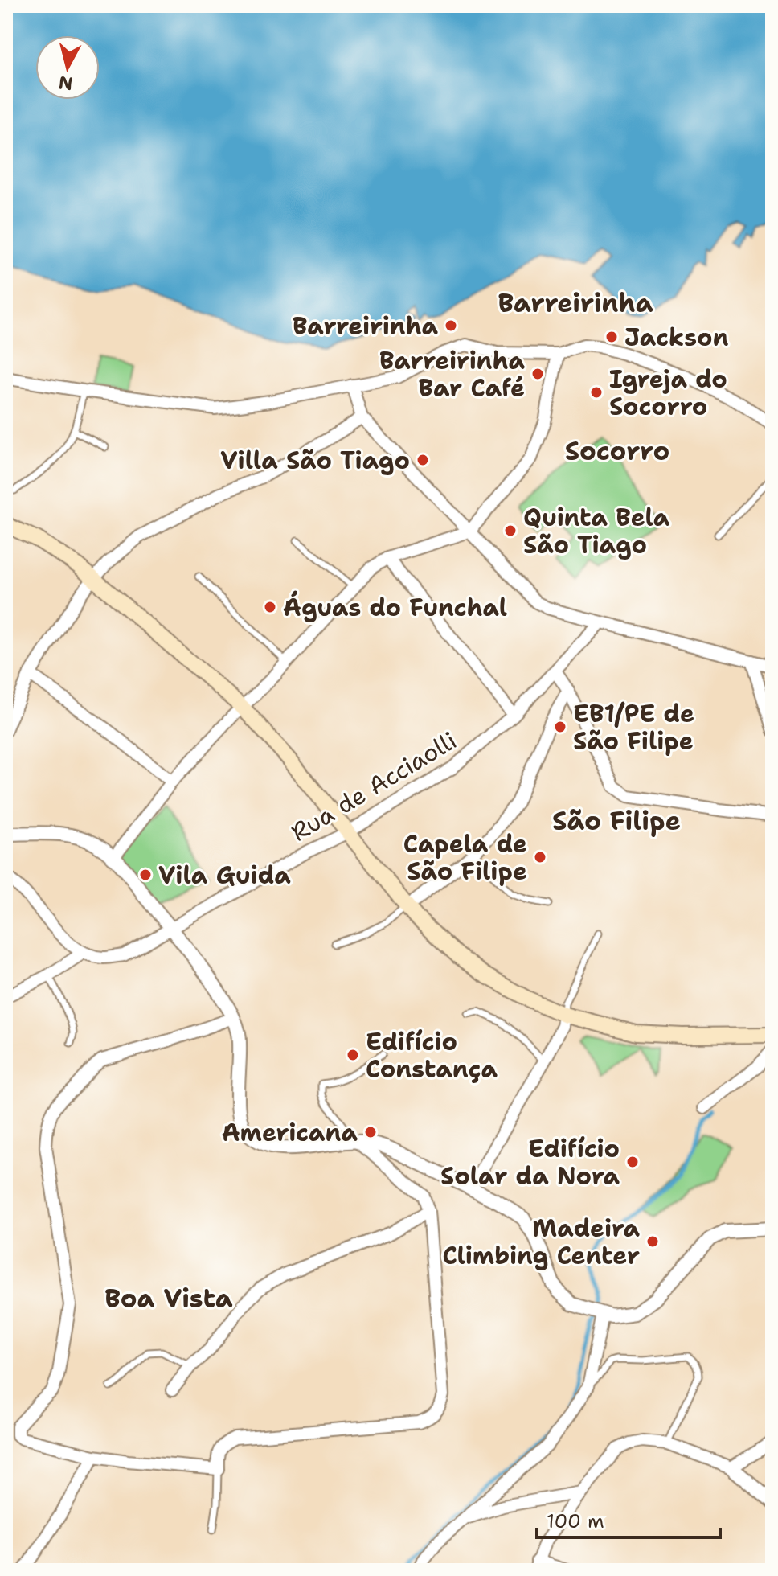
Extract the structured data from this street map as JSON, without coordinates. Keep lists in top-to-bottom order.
{
  "streets": {
    "street": ["Rua de Acciaolli"]
  },
  "districts": [
    "Barreirinha",
    "Socorro",
    "São Filipe",
    "Boa Vista"
  ],
  "places": [
    "Barreirinha",
    "Jackson",
    "Barreirinha Bar Café",
    "Igreja do Socorro",
    "Villa São Tiago",
    "Quinta Bela São Tiago",
    "Águas do Funchal",
    "EB1/PE de São Filipe",
    "Capela de São Filipe",
    "Vila Guida",
    "Edifício Constança",
    "Americana",
    "Edifício Solar da Nora",
    "Madeira Climbing Center"
  ],
  "scale_bar": "100 m",
  "north": "bottom"
}
